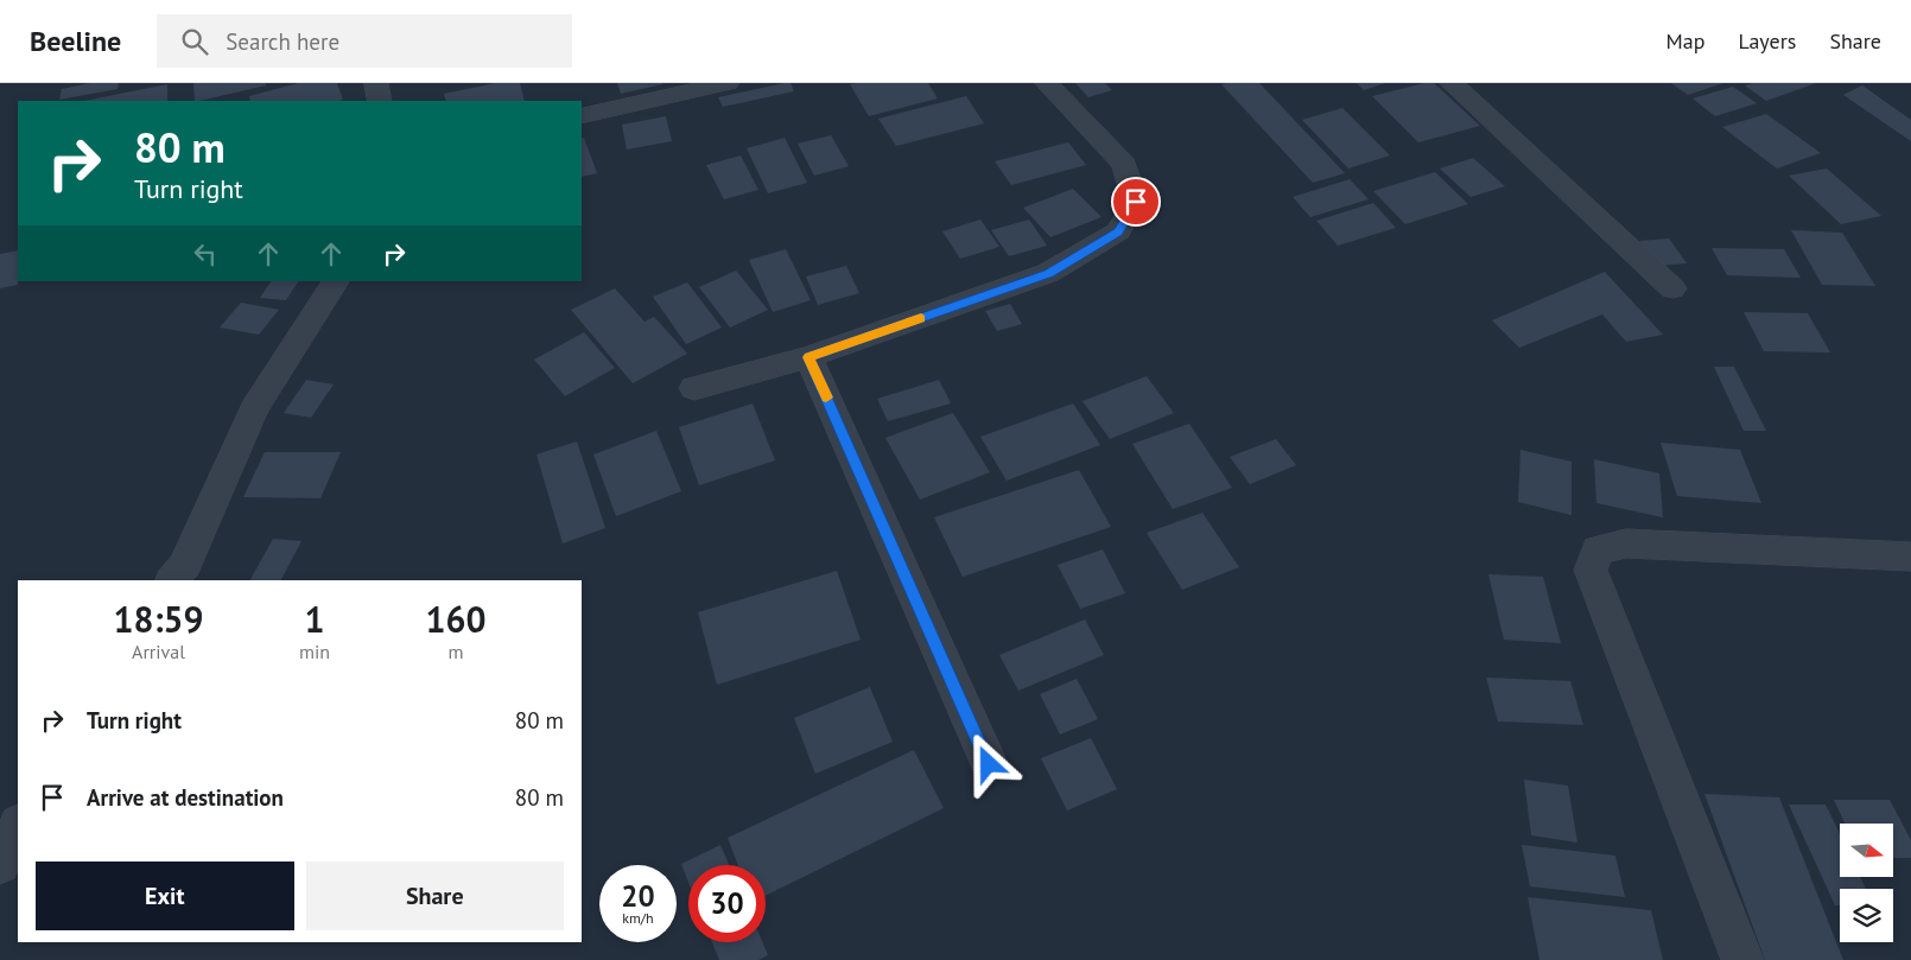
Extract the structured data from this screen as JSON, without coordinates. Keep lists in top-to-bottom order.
{
  "north": "right",
  "page": {
    "header": "Beeline",
    "search": "Search here",
    "nav": ["Map", "Layers", "Share"],
    "turn": ["80 m", "Turn right"],
    "eta": [
      "18:59",
      "Arrival",
      "1",
      "min",
      "160",
      "m"
    ],
    "list": [
      {
        "name": "Turn right",
        "value": "80 m"
      },
      {
        "name": "Arrive at destination",
        "value": "80 m"
      }
    ],
    "buttons": ["Exit", "Share"],
    "speed": "20 km/h",
    "limit": "30"
  }
}
